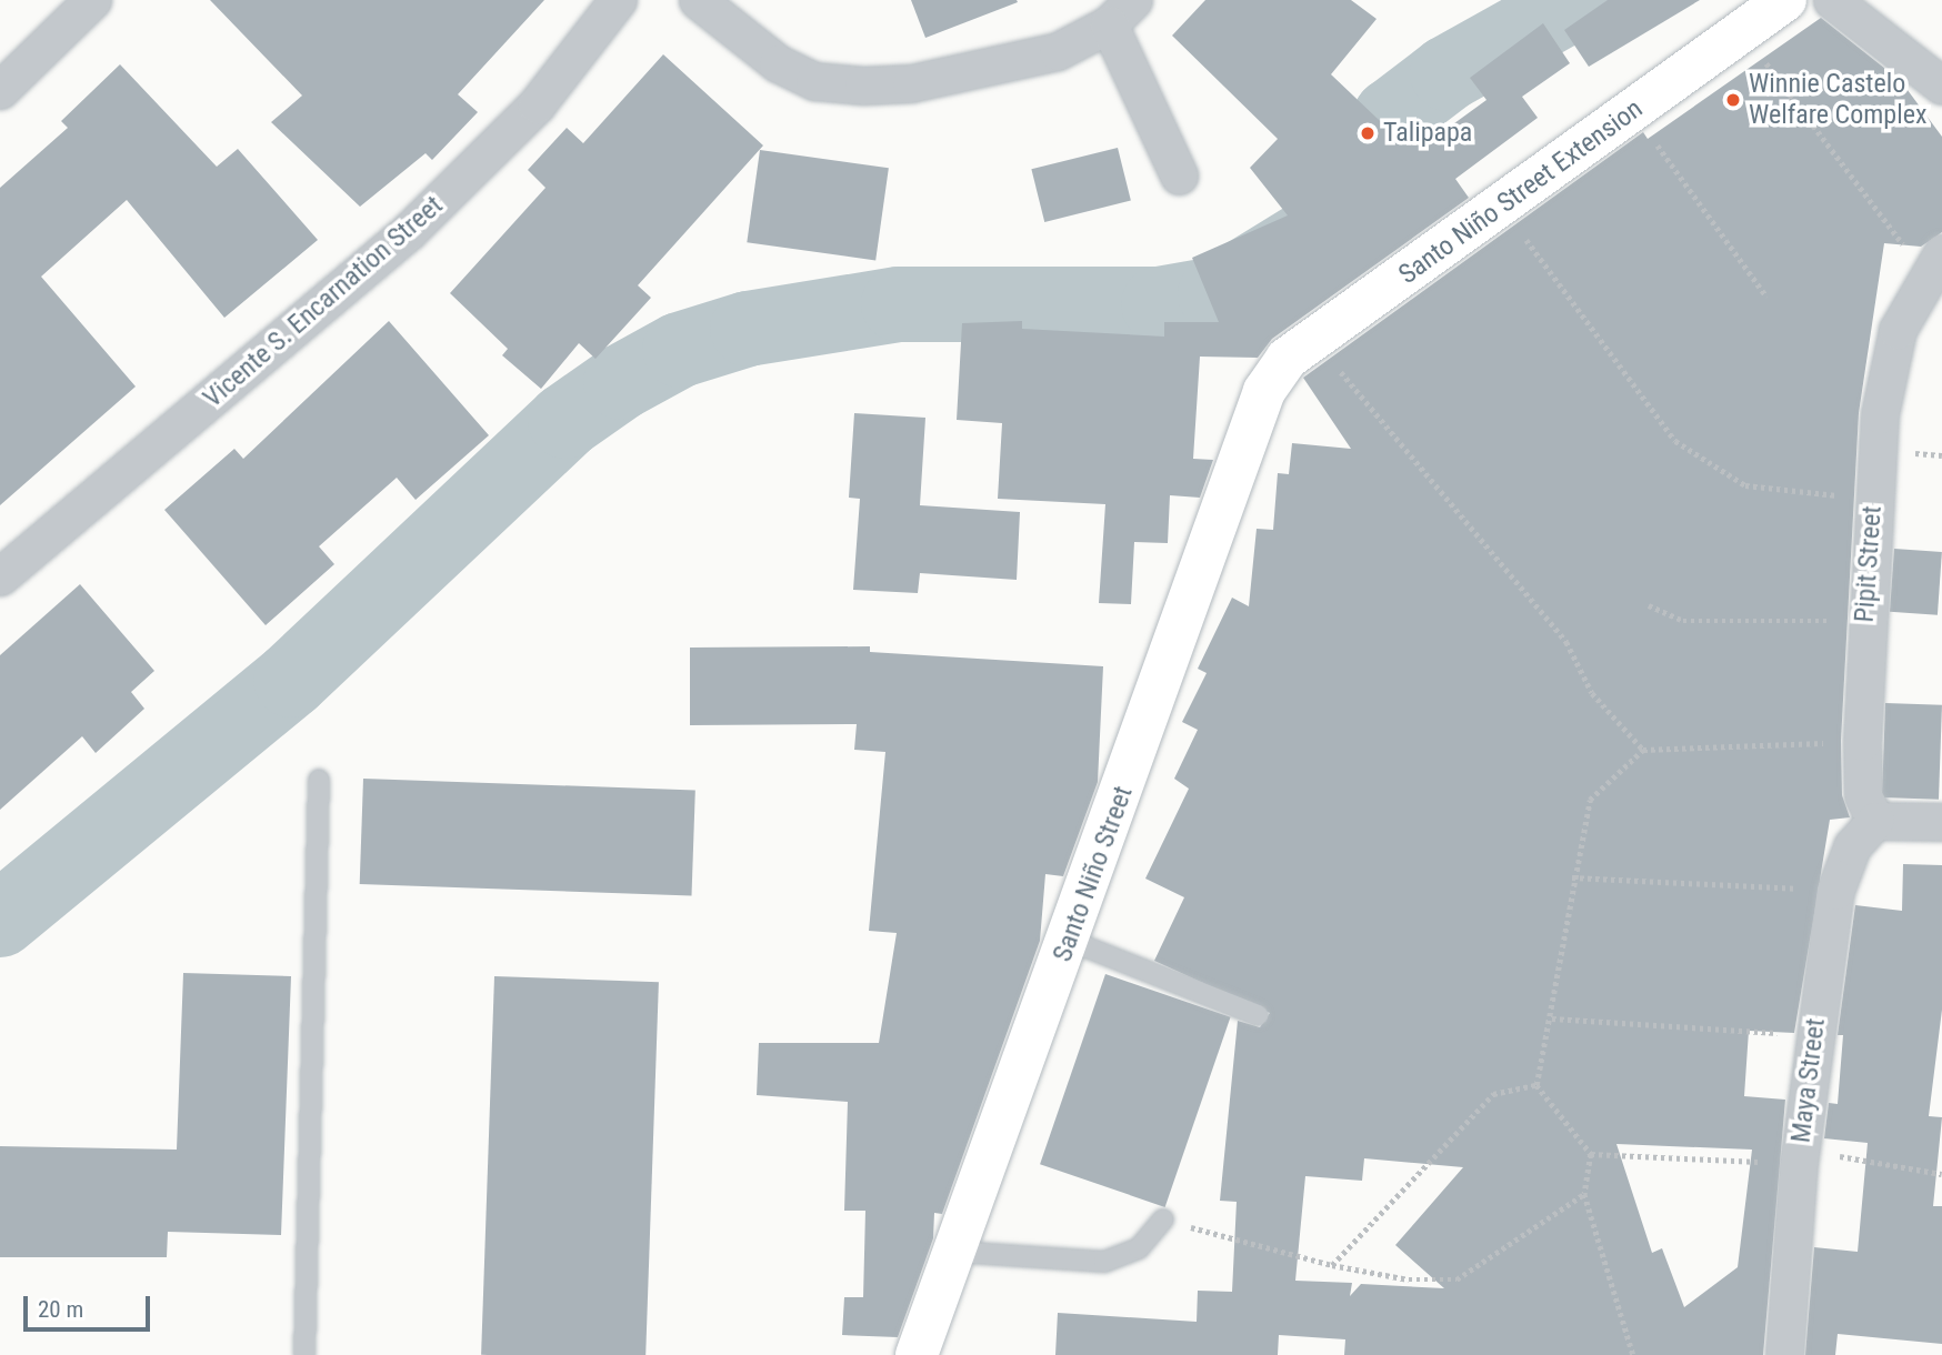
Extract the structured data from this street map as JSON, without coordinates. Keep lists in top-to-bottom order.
{
  "streets": {
    "main road": ["Santo Niño Street Extension", "Santo Niño Street"],
    "street": ["Vicente S. Encarnation Street", "Pipit Street", "Maya Street"]
  },
  "crossings": [
    ["Santo Niño Street Extension", "Santo Niño Street"],
    ["Pipit Street", "Maya Street"]
  ],
  "places": ["Winnie Castelo Welfare Complex", "Talipapa"],
  "scale_bar": "20 m"
}
